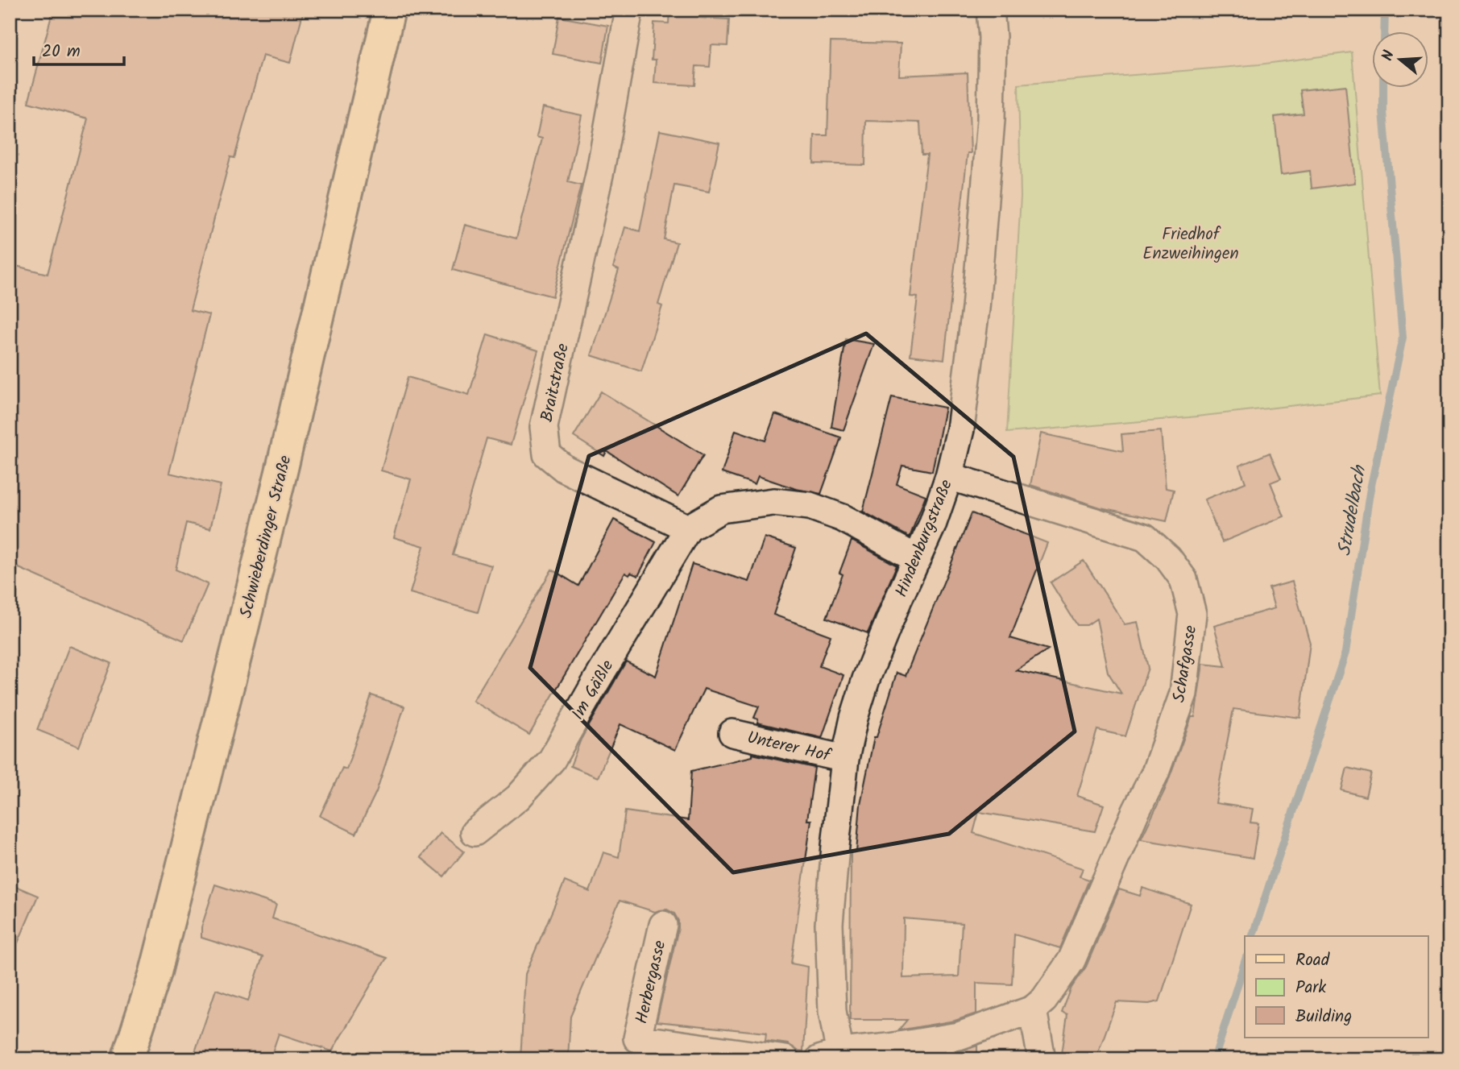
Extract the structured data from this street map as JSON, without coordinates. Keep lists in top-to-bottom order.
{
  "streets": {
    "main road": ["Schwieberdinger Straße"],
    "street": [
      "Braitstraße",
      "Hindenburgstraße",
      "Schafgasse",
      "Im Gäßle",
      "Unterer Hof",
      "Herbergasse"
    ]
  },
  "crossings": [
    ["Braitstraße", "Im Gäßle"],
    ["Hindenburgstraße", "Schafgasse"],
    ["Hindenburgstraße", "Unterer Hof"]
  ],
  "water": ["Strudelbach"],
  "parks": ["Friedhof Enzweihingen"],
  "legend": ["Road", "Park", "Building"],
  "scale_bar": "20 m",
  "north": "left"
}
